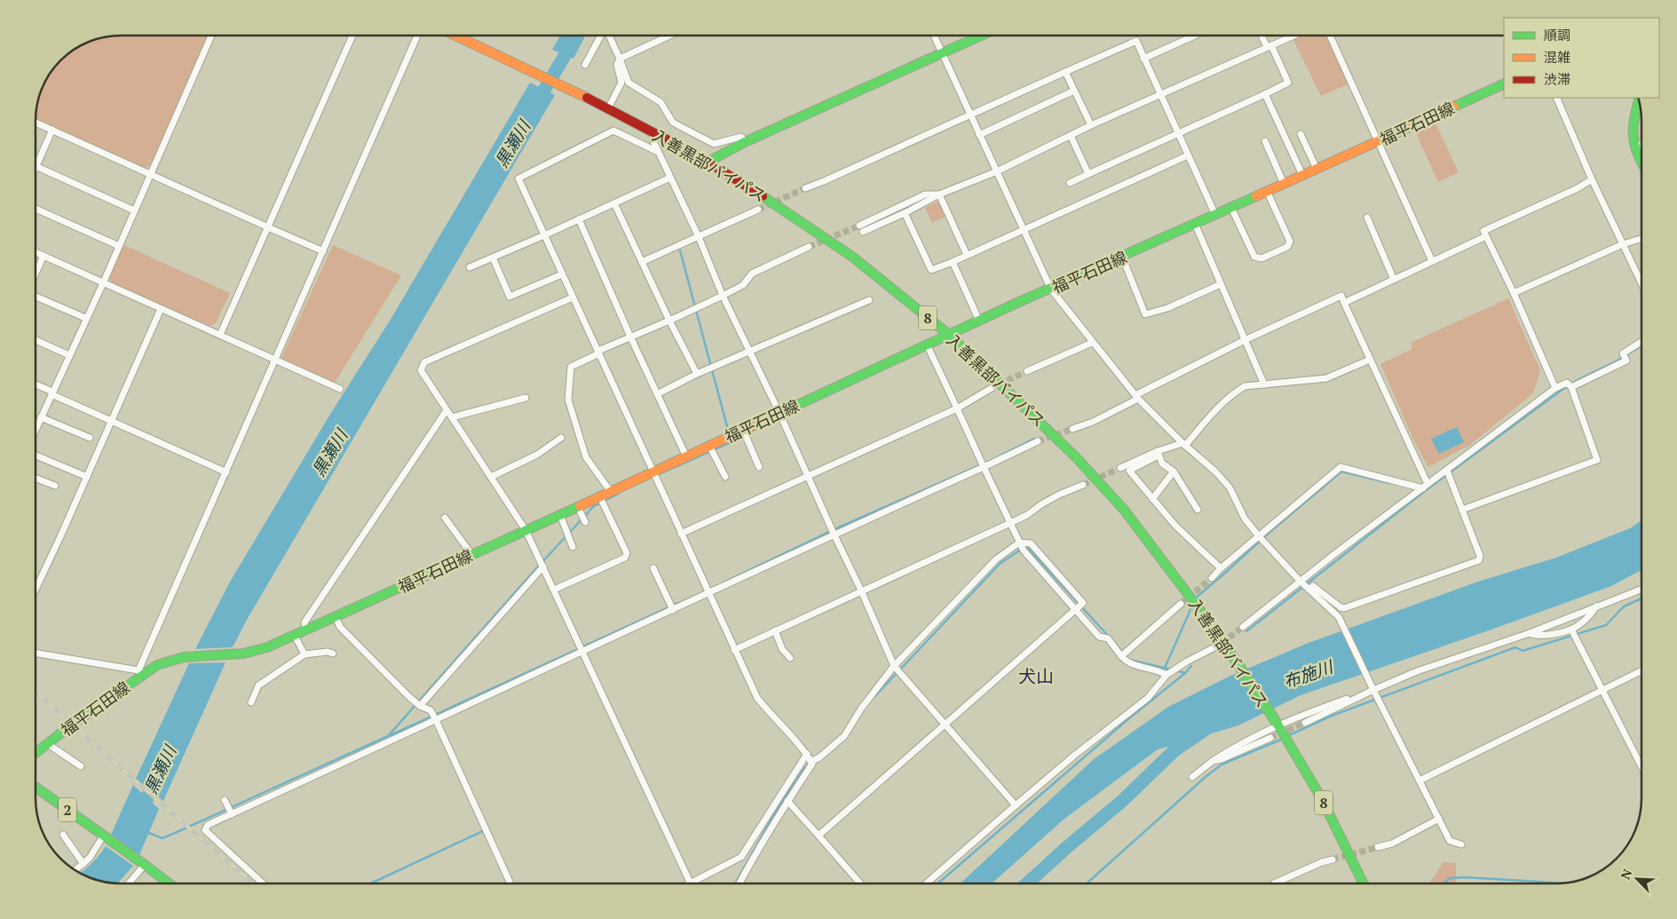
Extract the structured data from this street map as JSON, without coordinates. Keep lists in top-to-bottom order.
{
  "streets": {
    "main road": [
      "福平石田線",
      "入善黒部バイパス",
      "8",
      "2"
    ]
  },
  "crossings": [
    ["福平石田線", "入善黒部バイパス"]
  ],
  "districts": ["犬山"],
  "water": ["黒瀬川", "布施川"],
  "legend": ["順調", "混雑", "渋滞"],
  "north": "top left"
}
